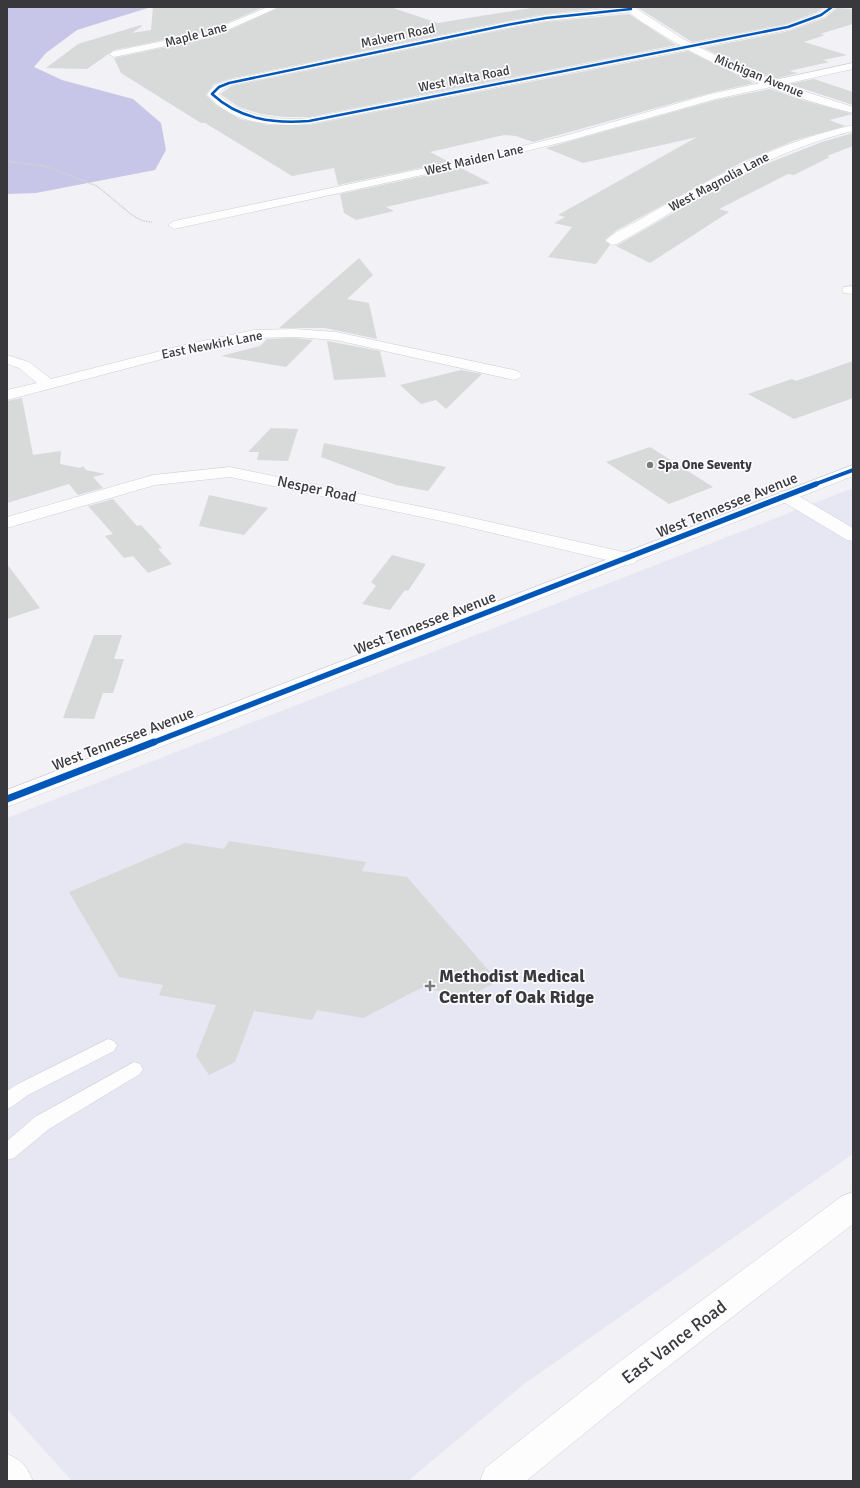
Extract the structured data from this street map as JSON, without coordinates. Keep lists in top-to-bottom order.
{
  "streets": {
    "street": [
      "Maple Lane",
      "Malvern Road",
      "Michigan Avenue",
      "West Malta Road",
      "West Maiden Lane",
      "West Magnolia Lane",
      "East Newkirk Lane",
      "Nesper Road",
      "West Tennessee Avenue",
      "East Vance Road"
    ]
  },
  "crossings": [
    ["Malvern Road", "Michigan Avenue"],
    ["Malvern Road", "West Malta Road"],
    ["Michigan Avenue", "West Malta Road"],
    ["Michigan Avenue", "West Maiden Lane"],
    ["Nesper Road", "West Tennessee Avenue"]
  ],
  "places": {
    "other": ["Spa One Seventy"],
    "health": ["Methodist Medical Center of Oak Ridge"]
  }
}
